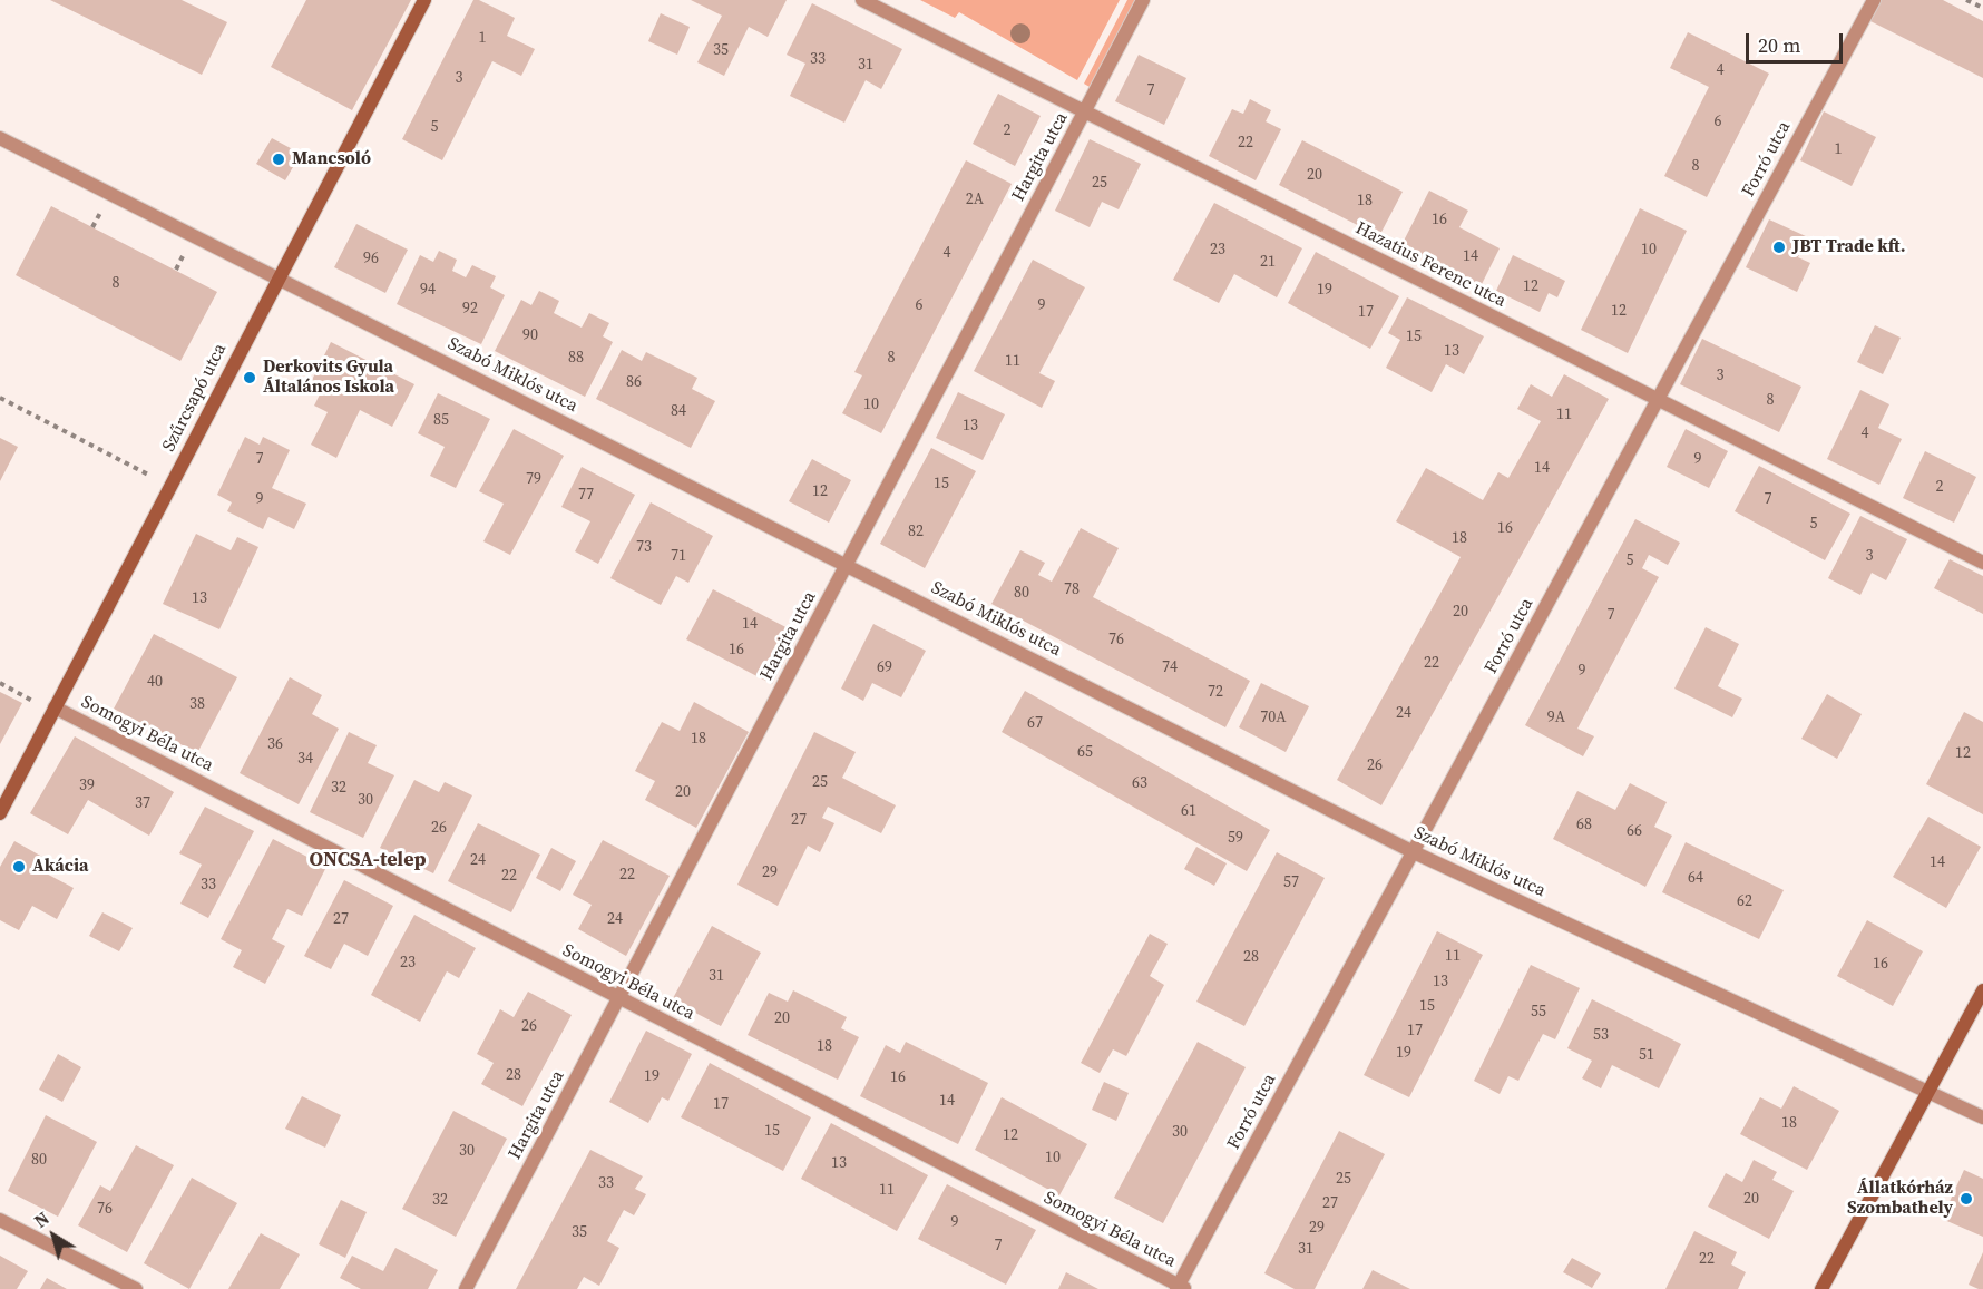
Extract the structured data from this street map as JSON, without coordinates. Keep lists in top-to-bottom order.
{
  "streets": {
    "street": [
      "Hargita utca",
      "Forró utca",
      "Hazatius Ferenc utca",
      "Szabó Miklós utca",
      "Szűrcsapó utca",
      "Somogyi Béla utca"
    ]
  },
  "crossings": [
    ["Hargita utca", "Hazatius Ferenc utca"],
    ["Hargita utca", "Szabó Miklós utca"],
    ["Hargita utca", "Somogyi Béla utca"],
    ["Forró utca", "Hazatius Ferenc utca"],
    ["Forró utca", "Szabó Miklós utca"],
    ["Forró utca", "Somogyi Béla utca"],
    ["Szabó Miklós utca", "Szűrcsapó utca"],
    ["Szűrcsapó utca", "Somogyi Béla utca"]
  ],
  "districts": ["ONCSA-telep"],
  "places": [
    "Mancsoló",
    "JBT Trade kft.",
    "Derkovits Gyula Általános Iskola",
    "Akácia",
    "Állatkórház Szombathely"
  ],
  "house_numbers": [
    "1",
    "35",
    "33",
    "31",
    "4",
    "3",
    "7",
    "6",
    "5",
    "2",
    "22",
    "1",
    "8",
    "20",
    "25",
    "2A",
    "18",
    "16",
    "23",
    "10",
    "4",
    "14",
    "96",
    "21",
    "8",
    "12",
    "94",
    "19",
    "6",
    "9",
    "92",
    "12",
    "17",
    "90",
    "15",
    "13",
    "88",
    "8",
    "11",
    "3",
    "86",
    "8",
    "10",
    "84",
    "11",
    "85",
    "13",
    "4",
    "7",
    "9",
    "14",
    "79",
    "15",
    "2",
    "12",
    "77",
    "9",
    "7",
    "5",
    "16",
    "82",
    "18",
    "73",
    "71",
    "3",
    "5",
    "78",
    "80",
    "13",
    "20",
    "7",
    "14",
    "76",
    "16",
    "22",
    "69",
    "74",
    "9",
    "40",
    "72",
    "38",
    "24",
    "70A",
    "9A",
    "67",
    "18",
    "36",
    "65",
    "12",
    "34",
    "26",
    "25",
    "63",
    "39",
    "32",
    "20",
    "30",
    "37",
    "61",
    "27",
    "68",
    "26",
    "66",
    "59",
    "24",
    "14",
    "29",
    "22",
    "22",
    "64",
    "57",
    "33",
    "62",
    "27",
    "24",
    "11",
    "28",
    "23",
    "16",
    "31",
    "13",
    "15",
    "55",
    "20",
    "26",
    "17",
    "53",
    "18",
    "19",
    "51",
    "28",
    "19",
    "16",
    "14",
    "17",
    "18",
    "15",
    "30",
    "12",
    "30",
    "10",
    "80",
    "13",
    "25",
    "33",
    "11",
    "20",
    "32",
    "27",
    "76",
    "9",
    "29",
    "35",
    "7",
    "31",
    "22"
  ],
  "scale_bar": "20 m",
  "north": "top left"
}
